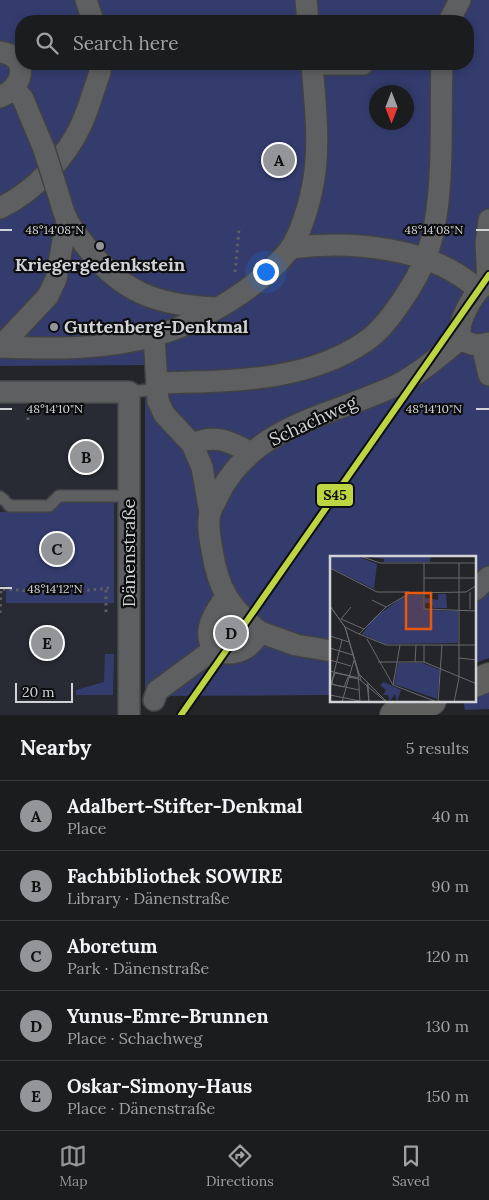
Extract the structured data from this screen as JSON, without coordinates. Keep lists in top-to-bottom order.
{
  "streets": {
    "street": ["Schachweg", "Dänenstraße"]
  },
  "places": ["Kriegergedenkstein", "Guttenberg-Denkmal"],
  "lines": ["transit line S45"],
  "scale_bar": "20 m",
  "north": "bottom",
  "page": {
    "search": "Search here",
    "pins": [
      "A",
      "B",
      "C",
      "D",
      "E"
    ],
    "scale": "20 m",
    "heading": ["Nearby", "5 results"],
    "list": [
      {
        "mark": "A",
        "name": "Adalbert-Stifter-Denkmal",
        "note": "Place",
        "value": "40 m"
      },
      {
        "mark": "B",
        "name": "Fachbibliothek SOWIRE",
        "note": "Library · Dänenstraße",
        "value": "90 m"
      },
      {
        "mark": "C",
        "name": "Aboretum",
        "note": "Park · Dänenstraße",
        "value": "120 m"
      },
      {
        "mark": "D",
        "name": "Yunus-Emre-Brunnen",
        "note": "Place · Schachweg",
        "value": "130 m"
      },
      {
        "mark": "E",
        "name": "Oskar-Simony-Haus",
        "note": "Place · Dänenstraße",
        "value": "150 m"
      }
    ],
    "nav": ["Map", "Directions", "Saved"]
  },
  "coordinates": ["48°14'08\"N", "48°14'10\"N", "48°14'12\"N"]
}
